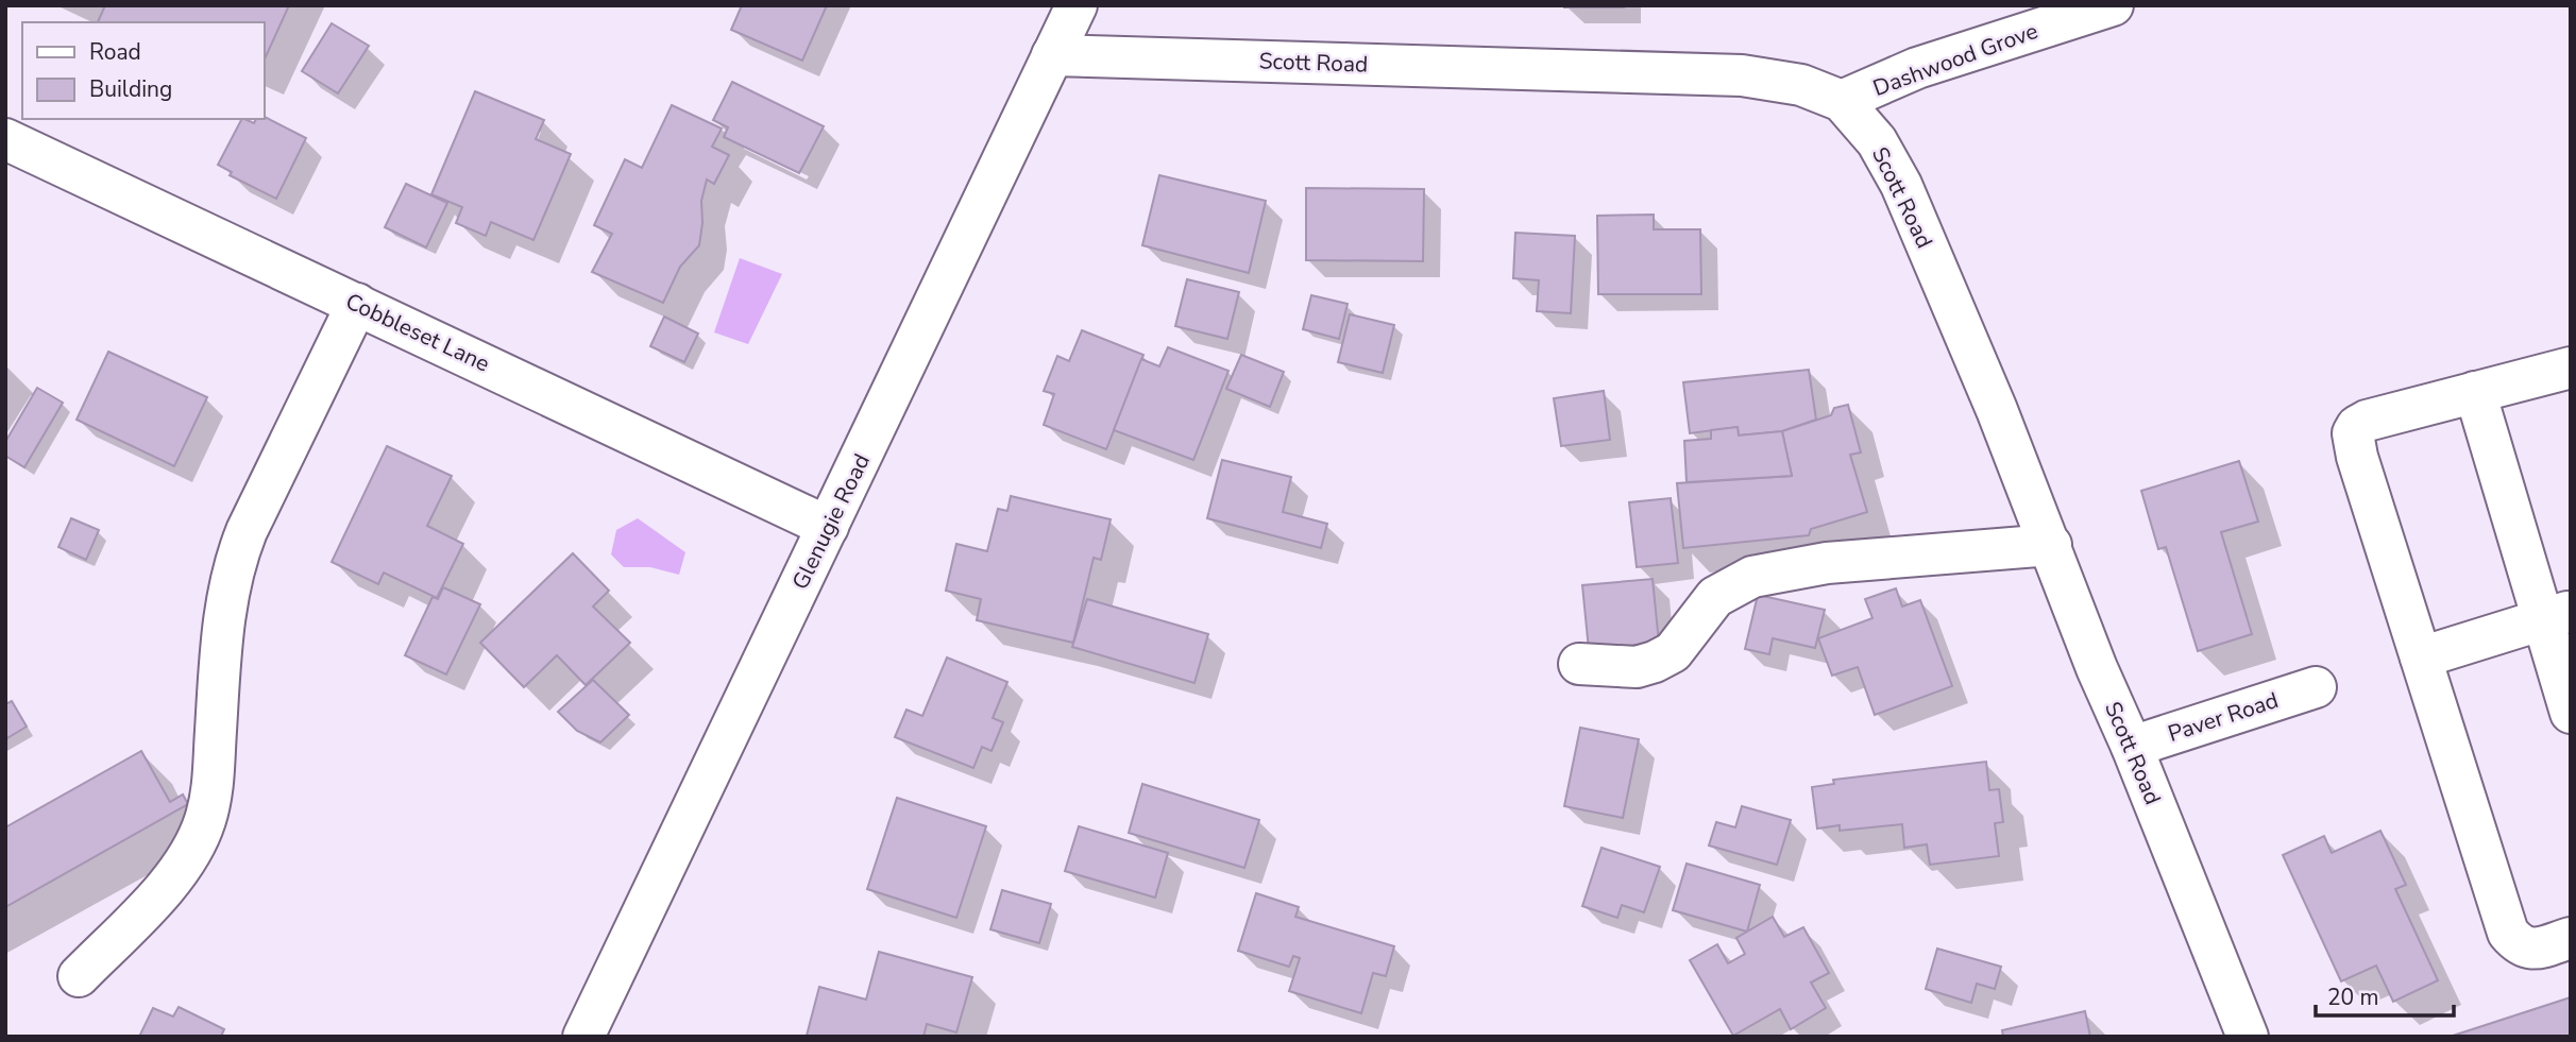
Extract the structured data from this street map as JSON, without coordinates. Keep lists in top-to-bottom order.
{
  "streets": {
    "street": [
      "Dashwood Grove",
      "Scott Road",
      "Cobbleset Lane",
      "Glenugie Road",
      "Paver Road"
    ]
  },
  "crossings": [
    ["Dashwood Grove", "Scott Road"],
    ["Scott Road", "Glenugie Road"],
    ["Scott Road", "Paver Road"],
    ["Cobbleset Lane", "Glenugie Road"]
  ],
  "legend": ["Road", "Building"],
  "scale_bar": "20 m"
}
